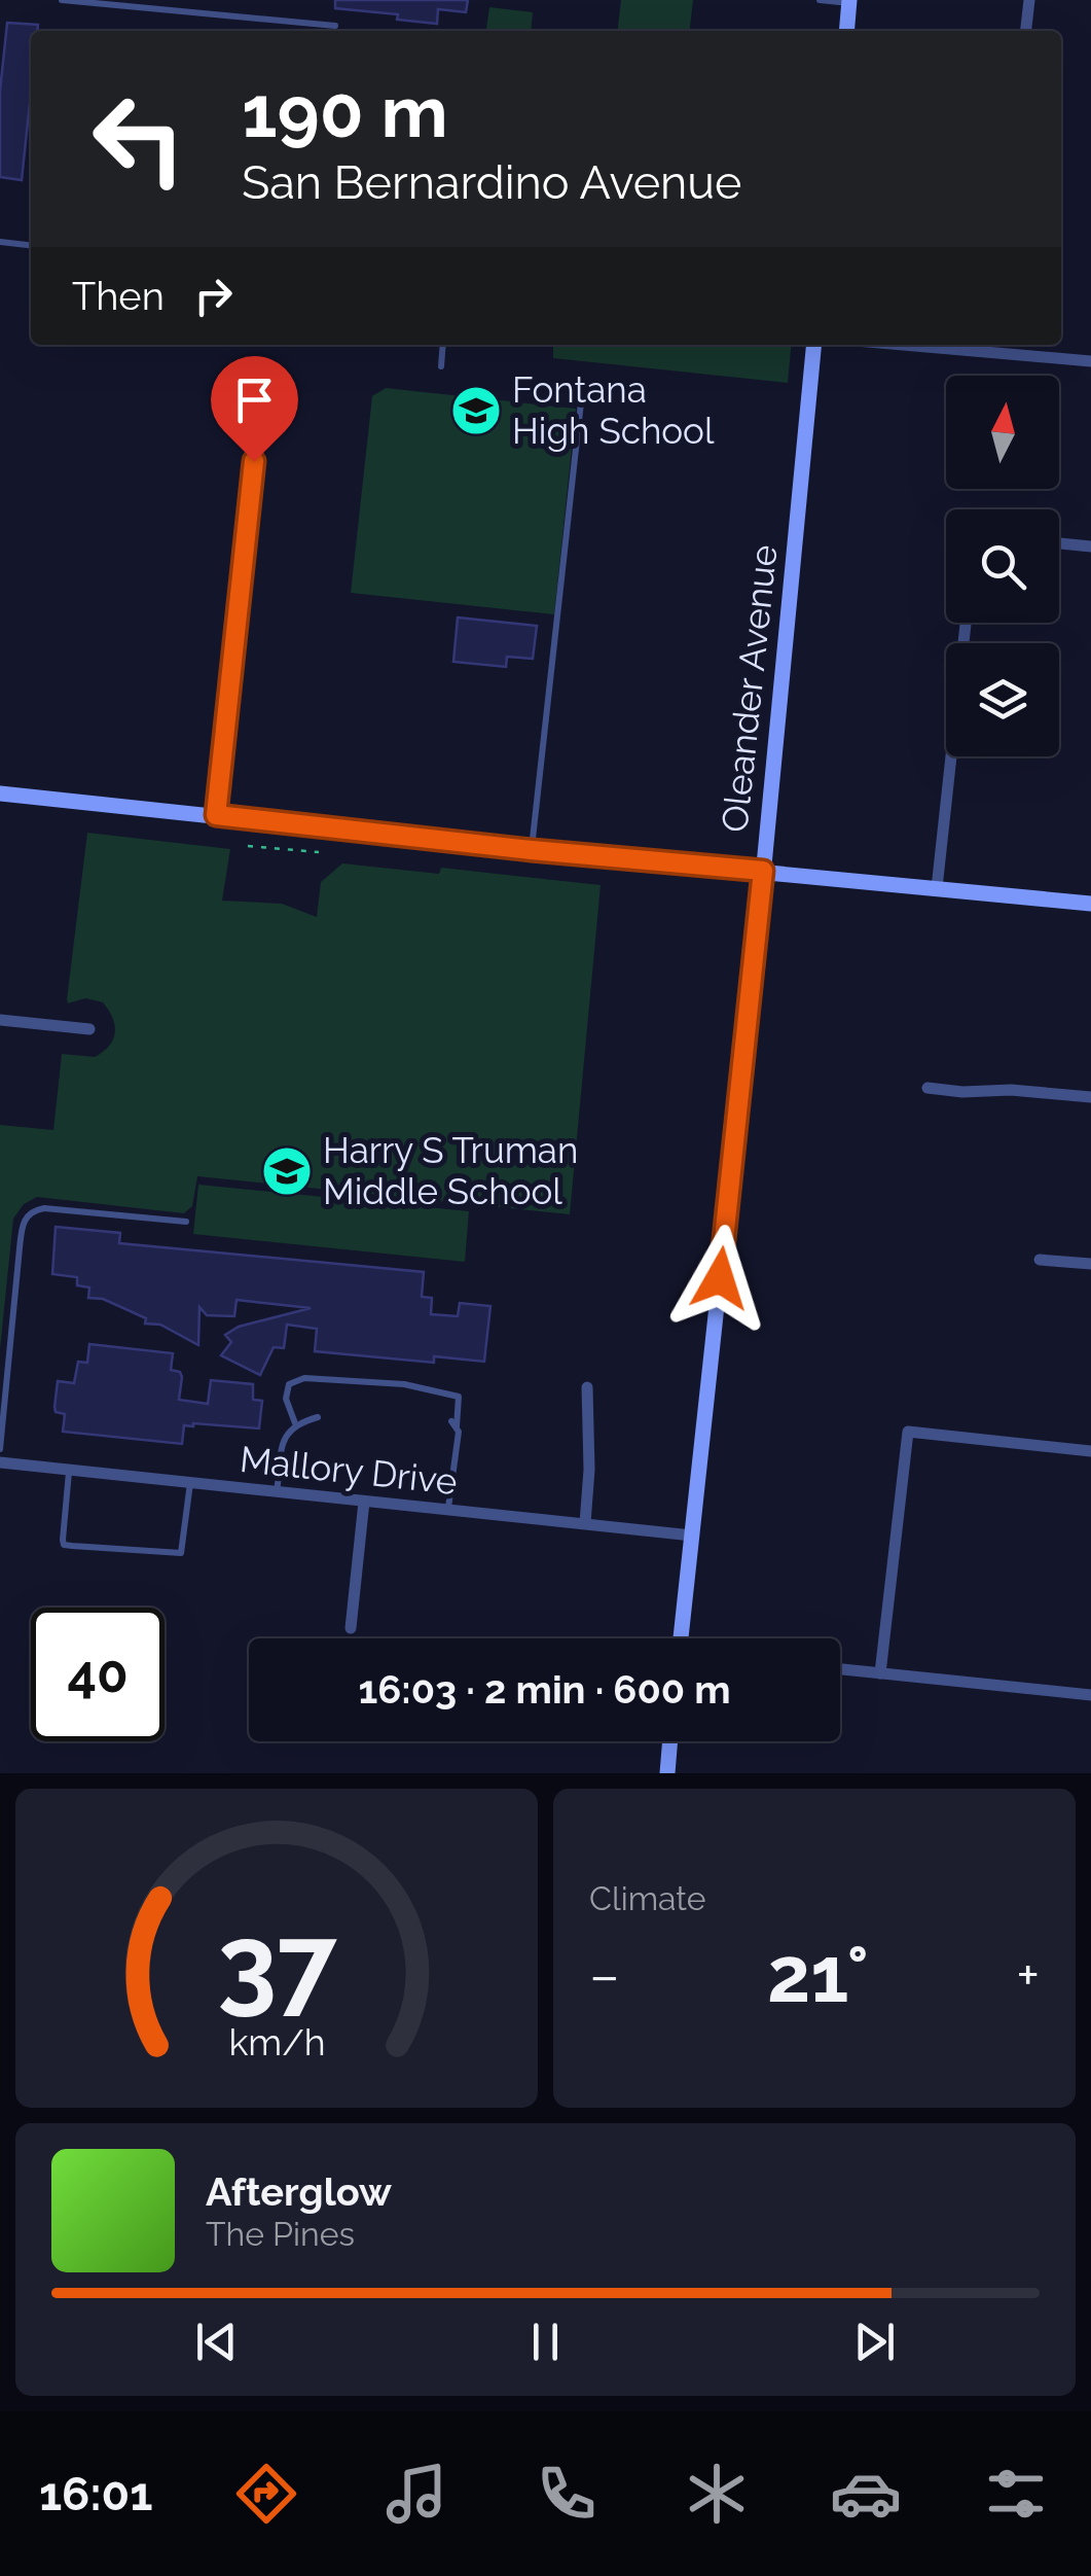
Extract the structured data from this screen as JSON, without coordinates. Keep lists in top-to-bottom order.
{
  "streets": {
    "street": ["Oleander Avenue", "Mallory Drive"]
  },
  "crossings": [
    ["Oleander Avenue", "Mallory Drive"]
  ],
  "places": {
    "school or university": ["Fontana High School", "Harry S Truman Middle School"]
  },
  "north": "top",
  "page": {
    "turn": ["190 m", "San Bernardino Avenue"],
    "then": "Then",
    "limit": "40",
    "trip": "16:03 · 2 min · 600 m",
    "tile": "Climate",
    "heat": ["−", "21°", "+"],
    "song": ["Afterglow", "The Pines"],
    "tabs": "16:01",
    "gauge": ["37", "km/h"]
  }
}
